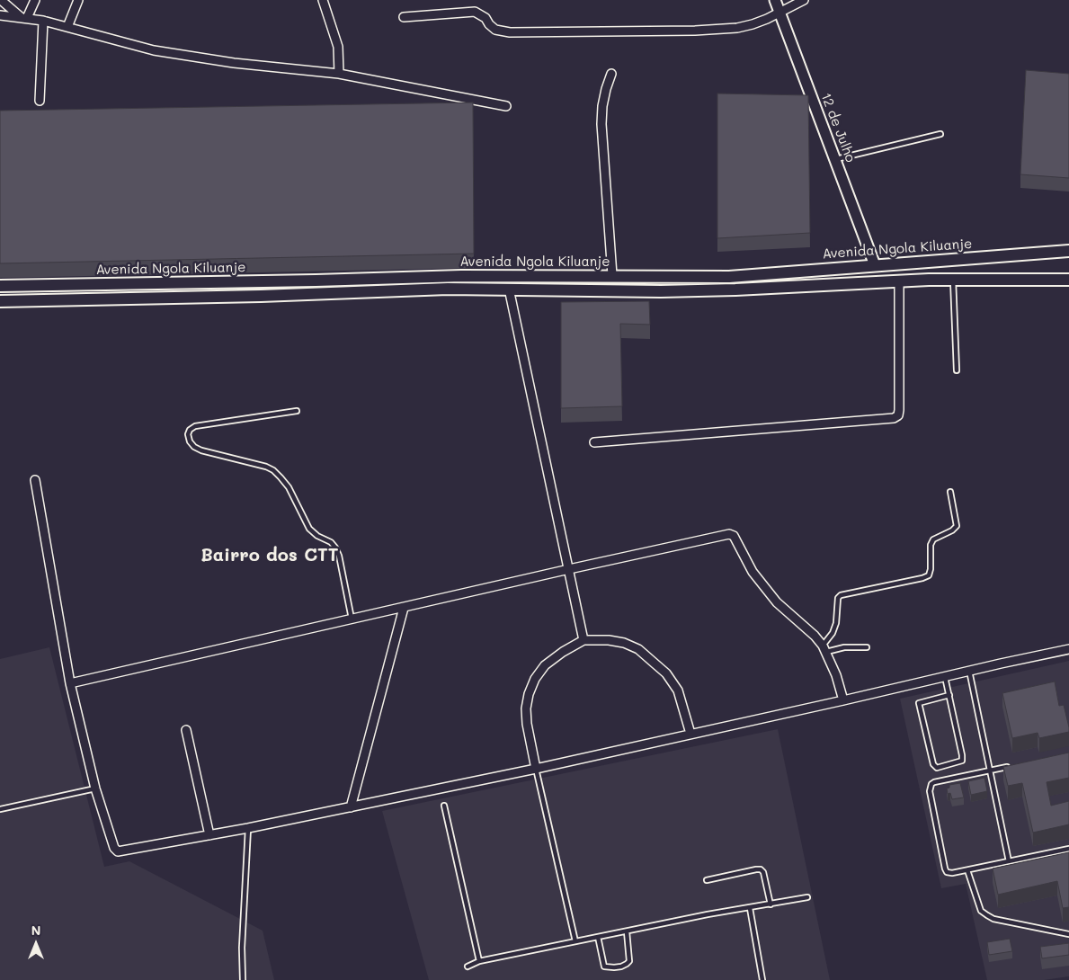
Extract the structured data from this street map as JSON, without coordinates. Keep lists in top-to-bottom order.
{
  "streets": {
    "main road": ["Avenida Ngola Kiluanje"],
    "street": ["12 de Julho"]
  },
  "crossings": [
    ["12 de Julho", "Avenida Ngola Kiluanje"]
  ],
  "districts": ["Bairro dos CTT"],
  "north": "top"
}
